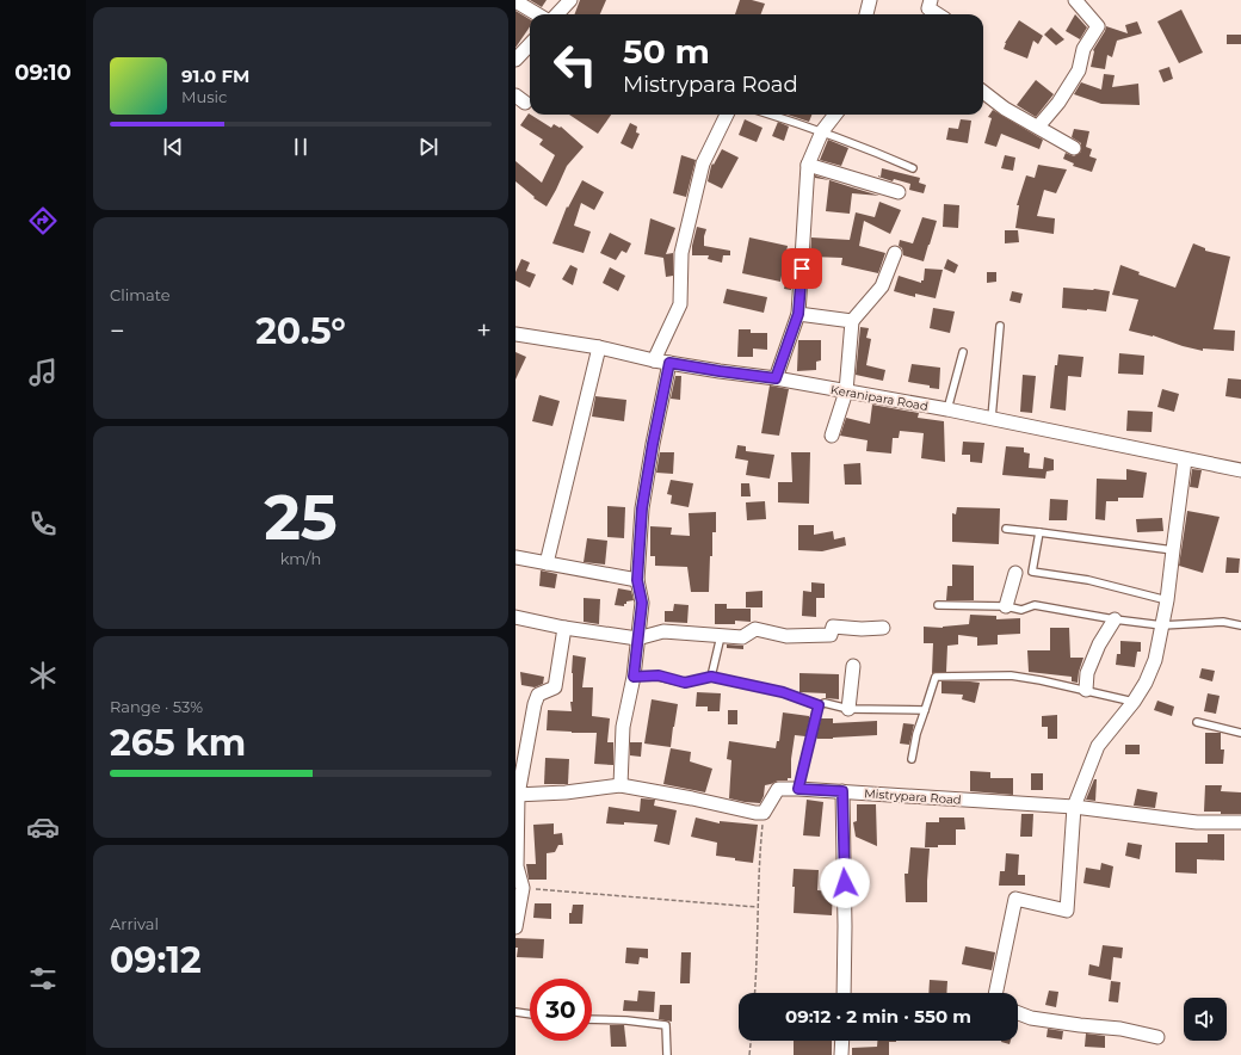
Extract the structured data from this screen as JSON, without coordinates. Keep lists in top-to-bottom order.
{
  "streets": {
    "street": ["Keranipara Road", "Mistrypara Road"]
  },
  "page": {
    "tabs": "09:10",
    "turn": ["50 m", "Mistrypara Road"],
    "song": ["91.0 FM", "Music"],
    "tile": [
      "Climate",
      ["25", "km/h"],
      ["Range · 53%", "265 km"],
      ["Arrival", "09:12"]
    ],
    "heat": ["−", "20.5°", "+"],
    "limit": "30",
    "trip": "09:12 · 2 min · 550 m"
  }
}
